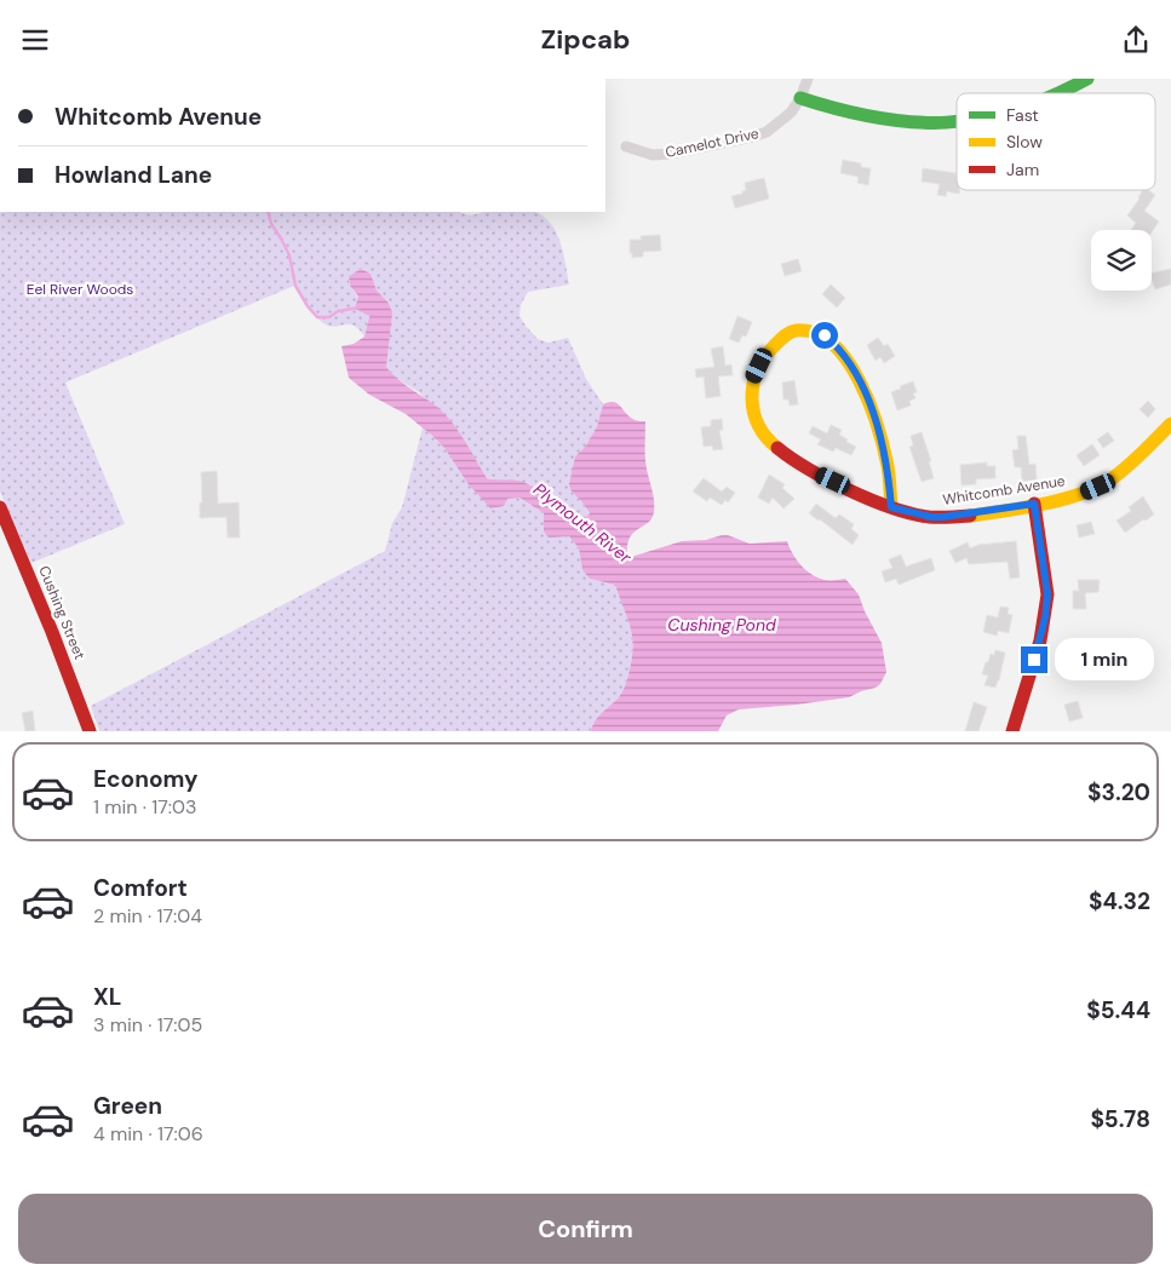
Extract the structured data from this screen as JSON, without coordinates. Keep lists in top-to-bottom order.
{
  "streets": {
    "street": ["Camelot Drive", "Whitcomb Avenue", "Cushing Street"]
  },
  "water": ["Plymouth River", "Cushing Pond"],
  "parks": ["Eel River Woods"],
  "legend": ["Fast", "Slow", "Jam"],
  "page": {
    "header": "Zipcab",
    "banner": ["Whitcomb Avenue", "Howland Lane"],
    "bubble": "1 min",
    "list": [
      {
        "name": "Economy",
        "note": "1 min · 17:03",
        "value": "$3.20"
      },
      {
        "name": "Comfort",
        "note": "2 min · 17:04",
        "value": "$4.32"
      },
      {
        "name": "XL",
        "note": "3 min · 17:05",
        "value": "$5.44"
      },
      {
        "name": "Green",
        "note": "4 min · 17:06",
        "value": "$5.78"
      }
    ],
    "buttons": "Confirm"
  }
}
